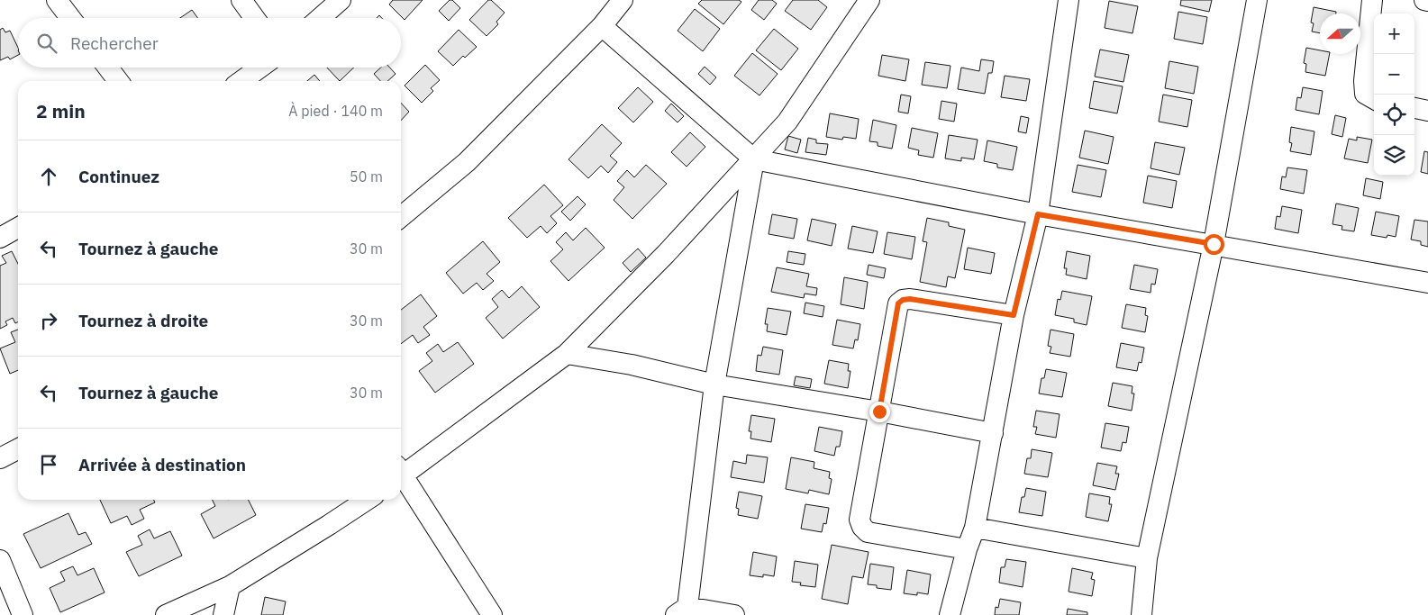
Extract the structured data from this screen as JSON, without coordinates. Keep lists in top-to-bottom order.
{
  "north": "left",
  "page": {
    "map_buttons": ["+", "−"],
    "search": "Rechercher",
    "heading": ["2 min", "À pied · 140 m"],
    "list": [
      ["Continuez", "50 m"],
      ["Tournez à gauche", "30 m"],
      ["Tournez à droite", "30 m"],
      ["Tournez à gauche", "30 m"],
      "Arrivée à destination"
    ]
  }
}
